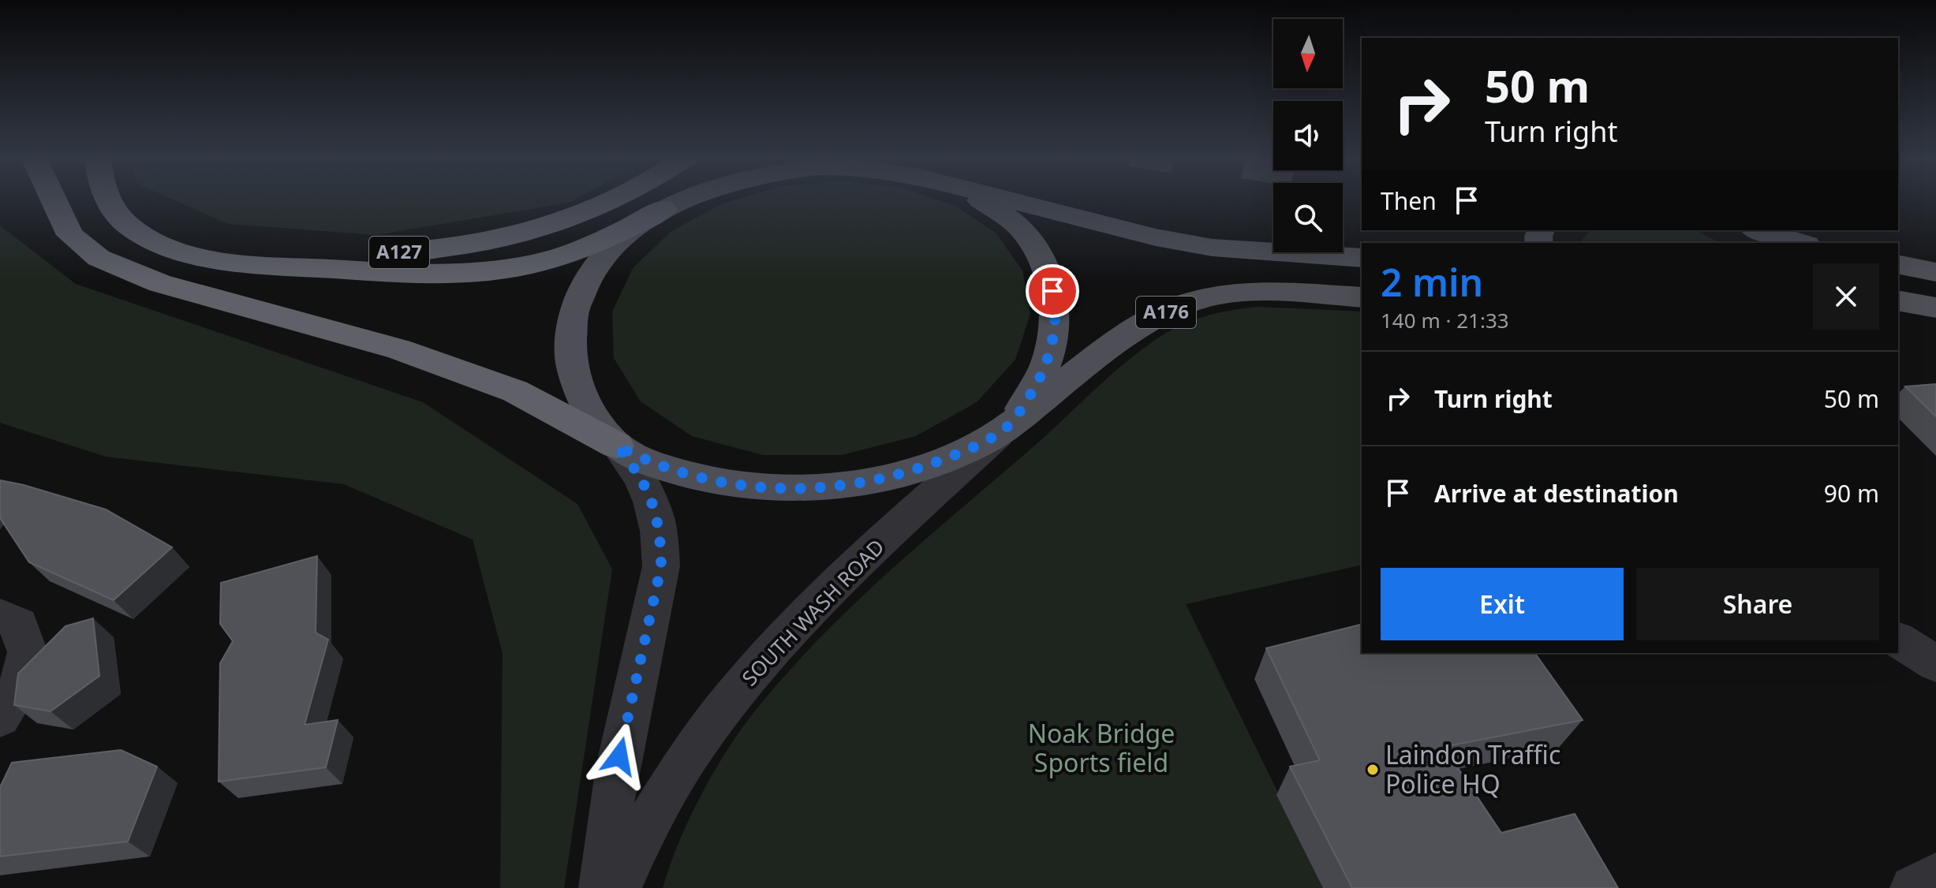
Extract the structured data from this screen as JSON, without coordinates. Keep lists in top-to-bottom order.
{
  "streets": {
    "highway": ["A127"],
    "main road": ["A176"],
    "street": ["SOUTH WASH ROAD"]
  },
  "crossings": [
    ["A176", "SOUTH WASH ROAD"]
  ],
  "parks": ["Noak Bridge Sports field"],
  "places": ["Laindon Traffic Police HQ"],
  "north": "bottom",
  "page": {
    "turn": ["50 m", "Turn right"],
    "then": "Then",
    "heading": ["2 min", "140 m · 21:33"],
    "list": [
      {
        "name": "Turn right",
        "value": "50 m"
      },
      {
        "name": "Arrive at destination",
        "value": "90 m"
      }
    ],
    "buttons": ["Exit", "Share"]
  }
}
